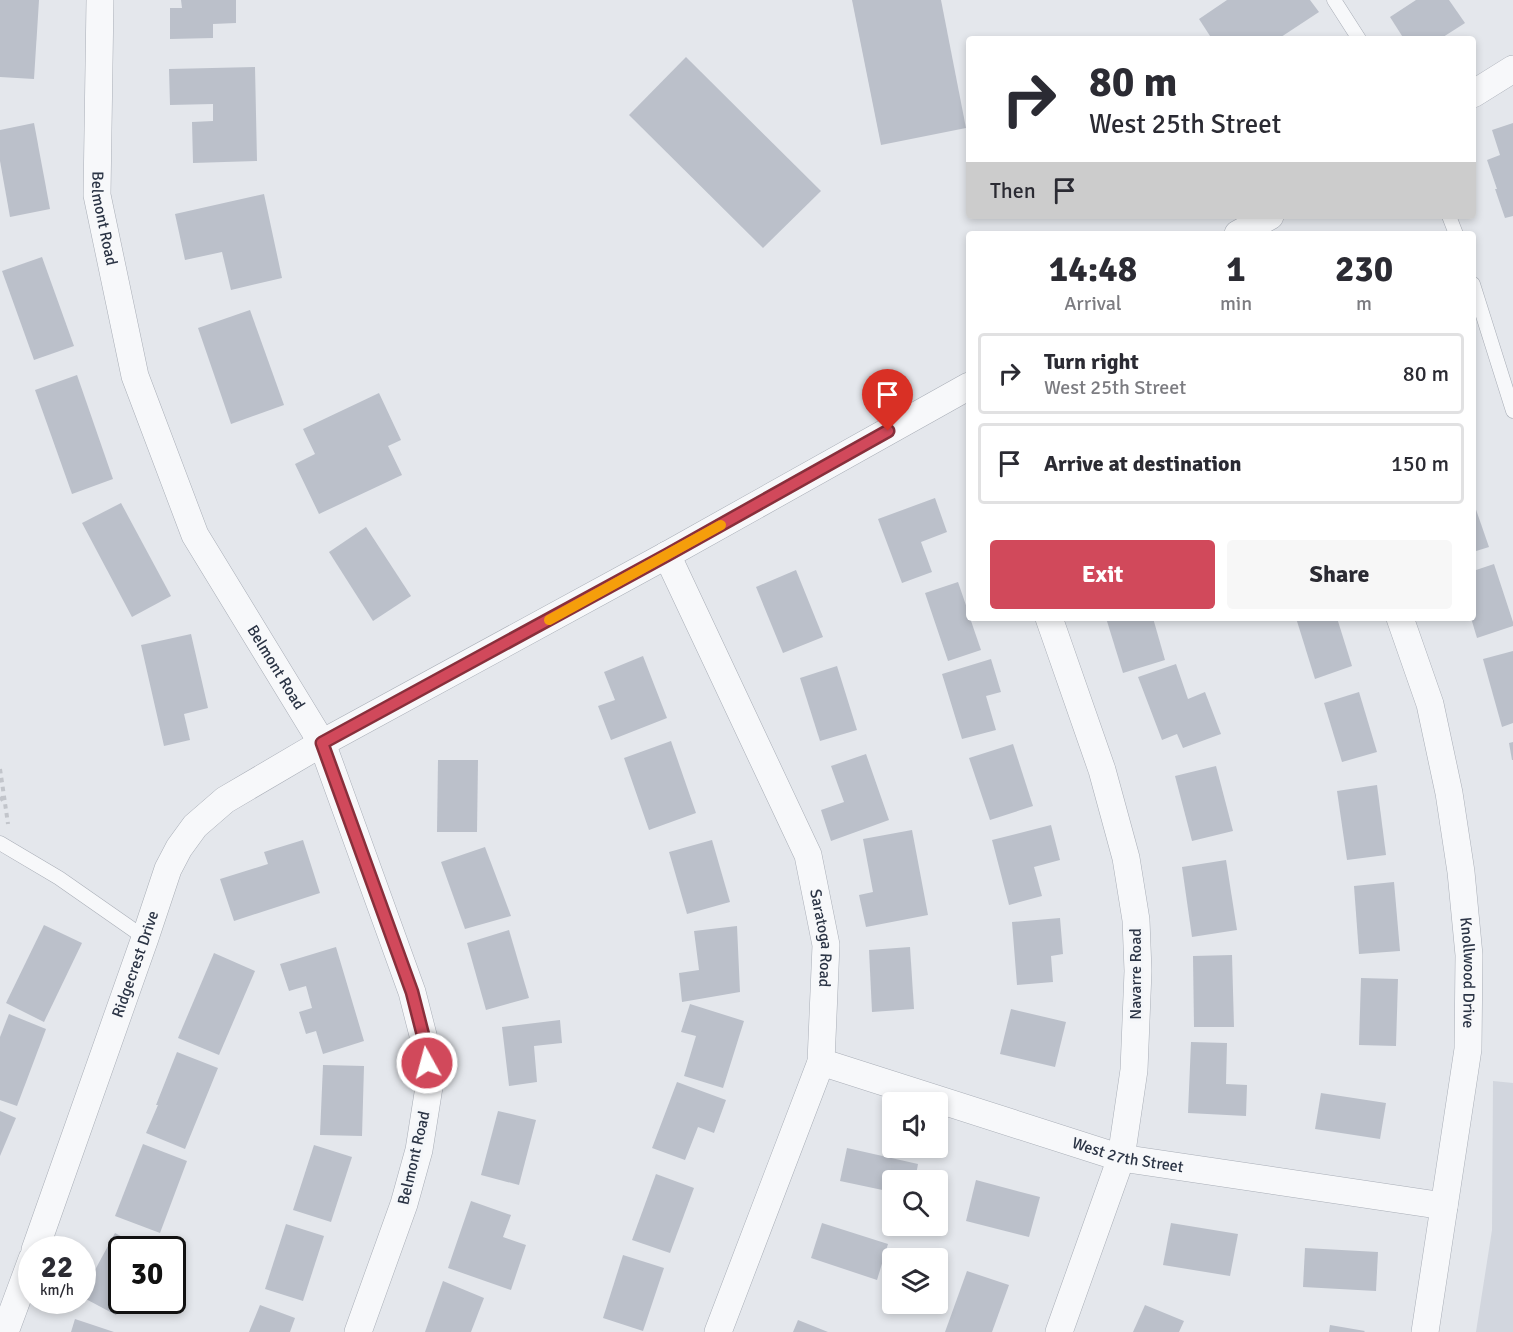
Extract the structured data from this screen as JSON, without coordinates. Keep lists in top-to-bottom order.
{
  "streets": {
    "street": [
      "Belmont Road",
      "Saratoga Road",
      "Ridgecrest Drive",
      "Knollwood Drive",
      "Navarre Road",
      "West 27th Street"
    ]
  },
  "crossings": [
    ["Belmont Road", "Ridgecrest Drive"],
    ["Saratoga Road", "Ridgecrest Drive"],
    ["Saratoga Road", "West 27th Street"],
    ["Knollwood Drive", "West 27th Street"],
    ["Navarre Road", "West 27th Street"]
  ],
  "page": {
    "turn": ["80 m", "West 25th Street"],
    "then": "Then",
    "eta": [
      "14:48",
      "Arrival",
      "1",
      "min",
      "230",
      "m"
    ],
    "list": [
      {
        "name": "Turn right",
        "note": "West 25th Street",
        "value": "80 m"
      },
      {
        "name": "Arrive at destination",
        "value": "150 m"
      }
    ],
    "buttons": ["Exit", "Share"],
    "speed": "22 km/h",
    "limit": "30"
  }
}
